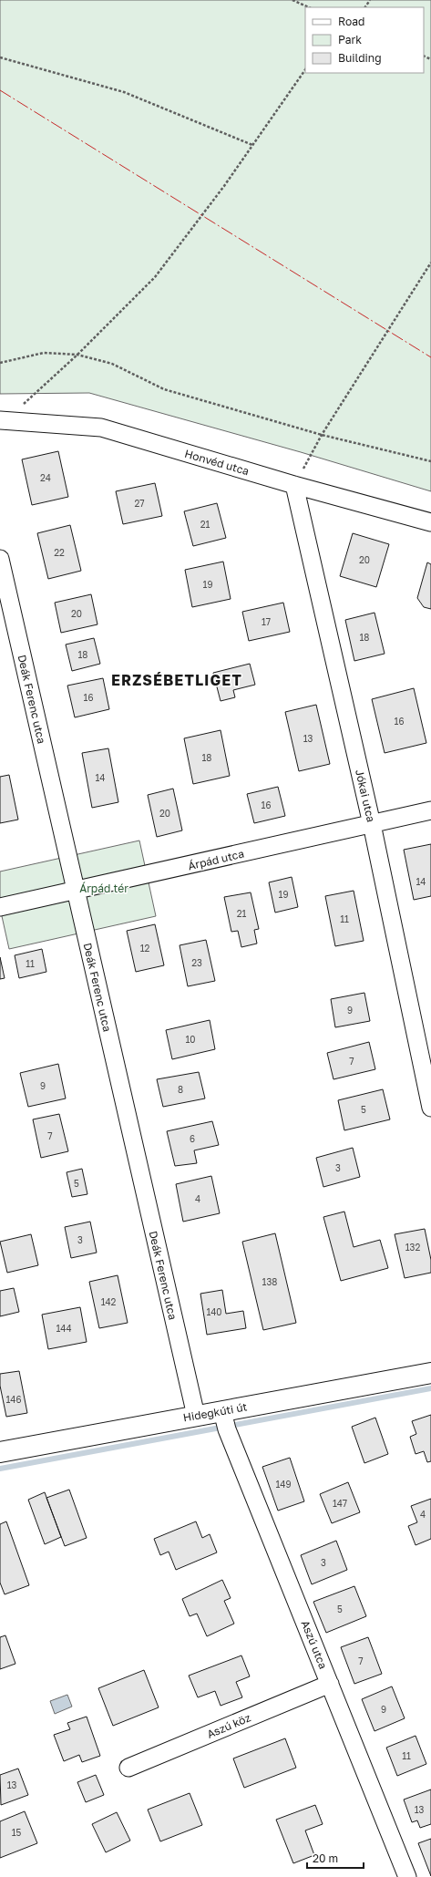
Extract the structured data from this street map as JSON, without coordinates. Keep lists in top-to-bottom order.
{
  "streets": {
    "main road": ["Hidegkúti út"],
    "street": [
      "Honvéd utca",
      "Deák Ferenc utca",
      "Jókai utca",
      "Árpád utca",
      "Aszú utca",
      "Aszú köz"
    ]
  },
  "crossings": [
    ["Honvéd utca", "Jókai utca"],
    ["Deák Ferenc utca", "Árpád utca"],
    ["Deák Ferenc utca", "Hidegkúti út"],
    ["Jókai utca", "Árpád utca"],
    ["Hidegkúti út", "Aszú utca"],
    ["Aszú utca", "Aszú köz"]
  ],
  "districts": ["ERZSÉBETLIGET"],
  "parks": ["Árpád tér"],
  "house_numbers": [
    "24",
    "27",
    "21",
    "22",
    "20",
    "19",
    "20",
    "17",
    "18",
    "18",
    "16",
    "16",
    "13",
    "18",
    "14",
    "16",
    "20",
    "14",
    "19",
    "21",
    "11",
    "12",
    "23",
    "11",
    "9",
    "10",
    "7",
    "9",
    "8",
    "5",
    "7",
    "6",
    "3",
    "5",
    "4",
    "3",
    "132",
    "138",
    "142",
    "140",
    "144",
    "146",
    "149",
    "147",
    "4",
    "3",
    "5",
    "7",
    "9",
    "11",
    "13",
    "13",
    "15"
  ],
  "legend": ["Road", "Park", "Building"],
  "scale_bar": "20 m"
}
